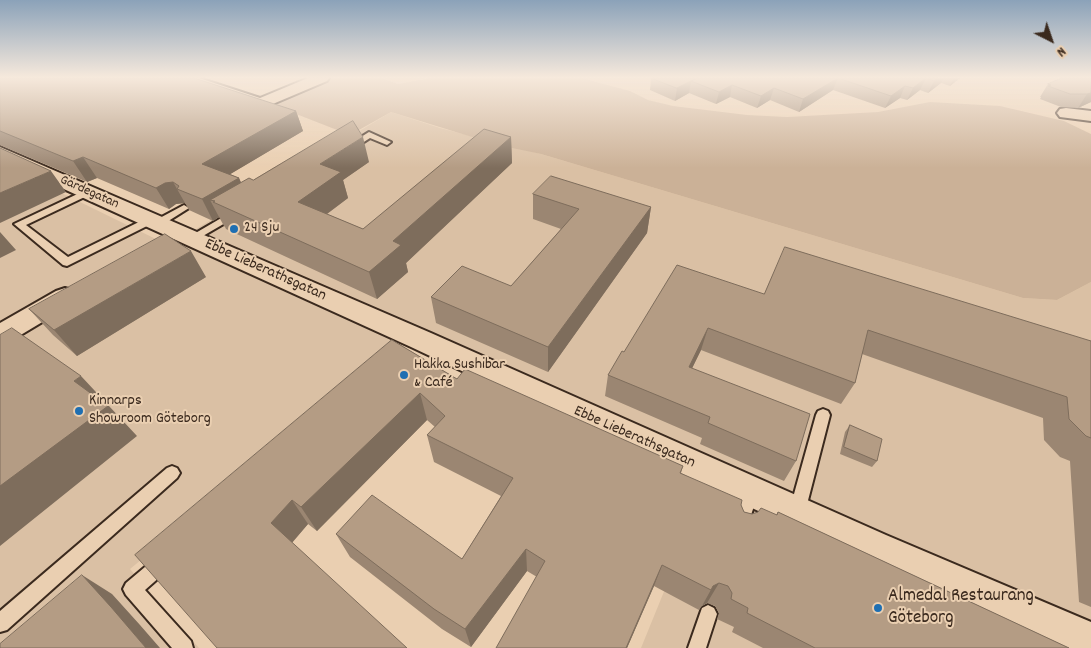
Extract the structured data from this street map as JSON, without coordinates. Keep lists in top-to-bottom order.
{
  "streets": {
    "street": ["Gärdegatan", "Ebbe Lieberathsgatan"]
  },
  "crossings": [
    ["Gärdegatan", "Ebbe Lieberathsgatan"]
  ],
  "places": [
    "24 Sju",
    "Hakka Sushibar & Café",
    "Kinnarps Showroom Göteborg",
    "Almedal Restaurang Göteborg"
  ],
  "north": "bottom right"
}
